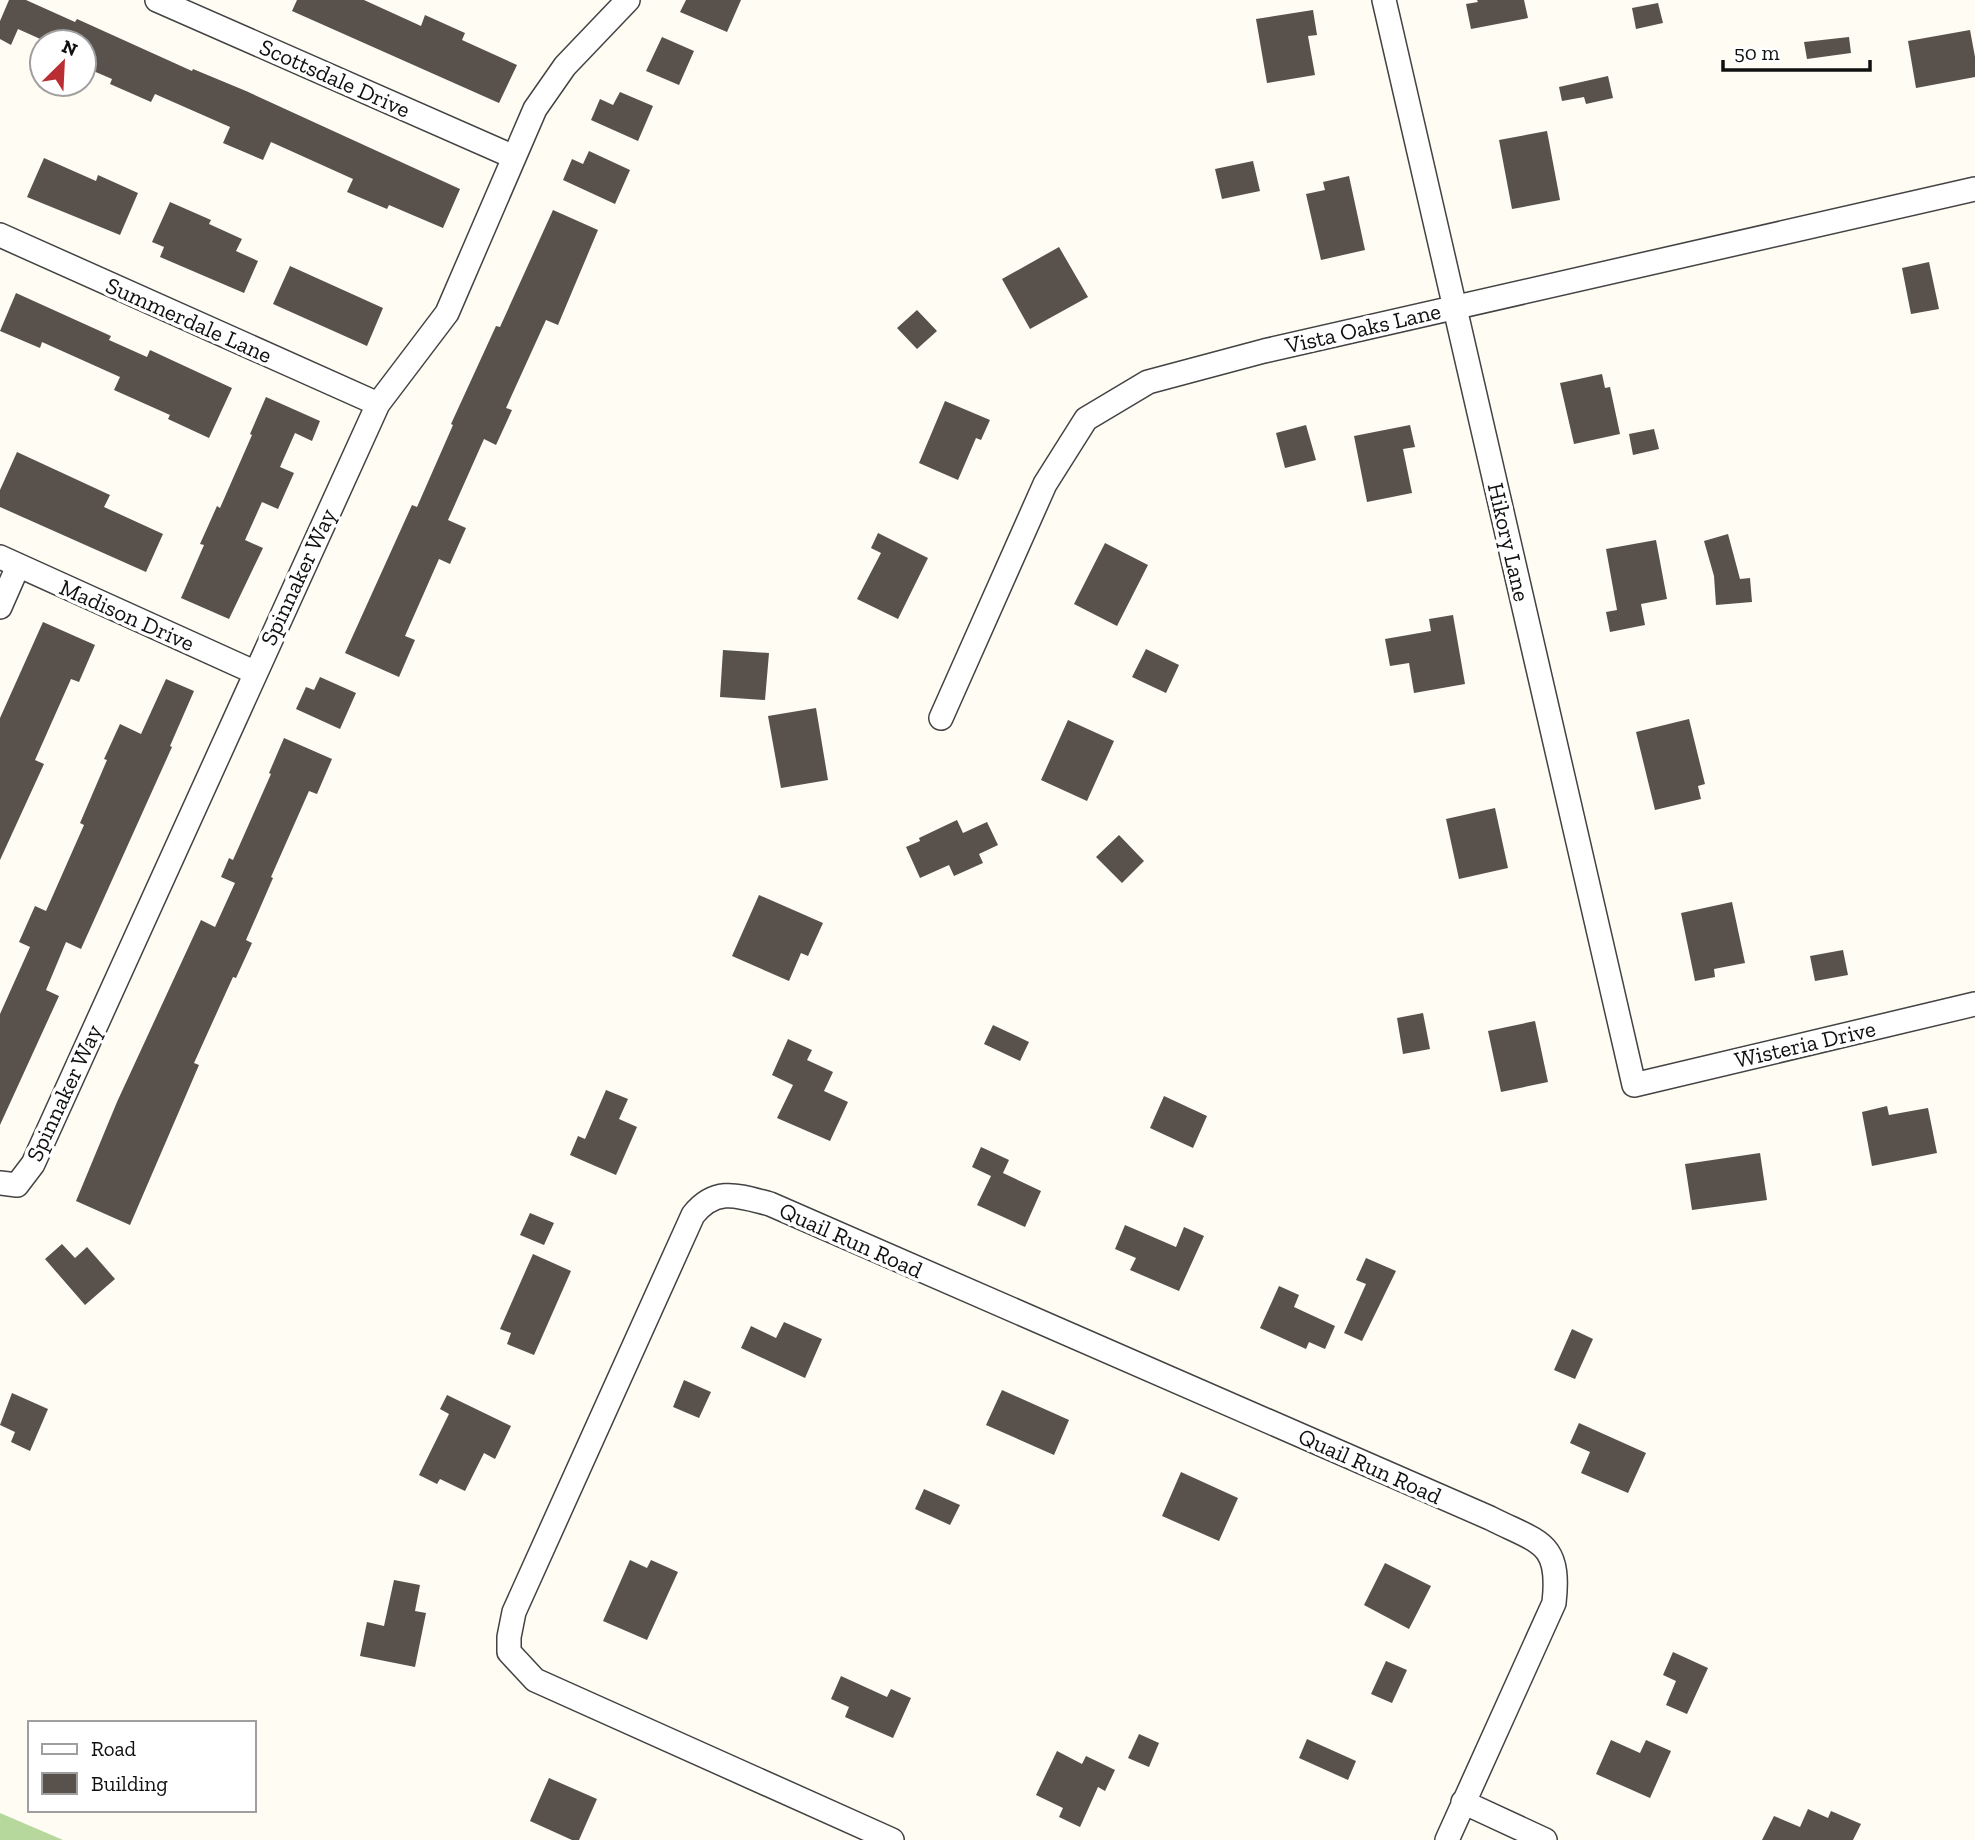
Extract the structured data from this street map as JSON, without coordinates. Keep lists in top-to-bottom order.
{
  "streets": {
    "street": [
      "Scottsdale Drive",
      "Summerdale Lane",
      "Vista Oaks Lane",
      "Hikory Lane",
      "Spinnaker Way",
      "Madison Drive",
      "Wisteria Drive",
      "Quail Run Road"
    ]
  },
  "crossings": [
    ["Scottsdale Drive", "Spinnaker Way"],
    ["Summerdale Lane", "Spinnaker Way"],
    ["Vista Oaks Lane", "Hikory Lane"],
    ["Hikory Lane", "Wisteria Drive"],
    ["Spinnaker Way", "Madison Drive"]
  ],
  "legend": ["Road", "Building"],
  "scale_bar": "50 m",
  "north": "top right"
}
